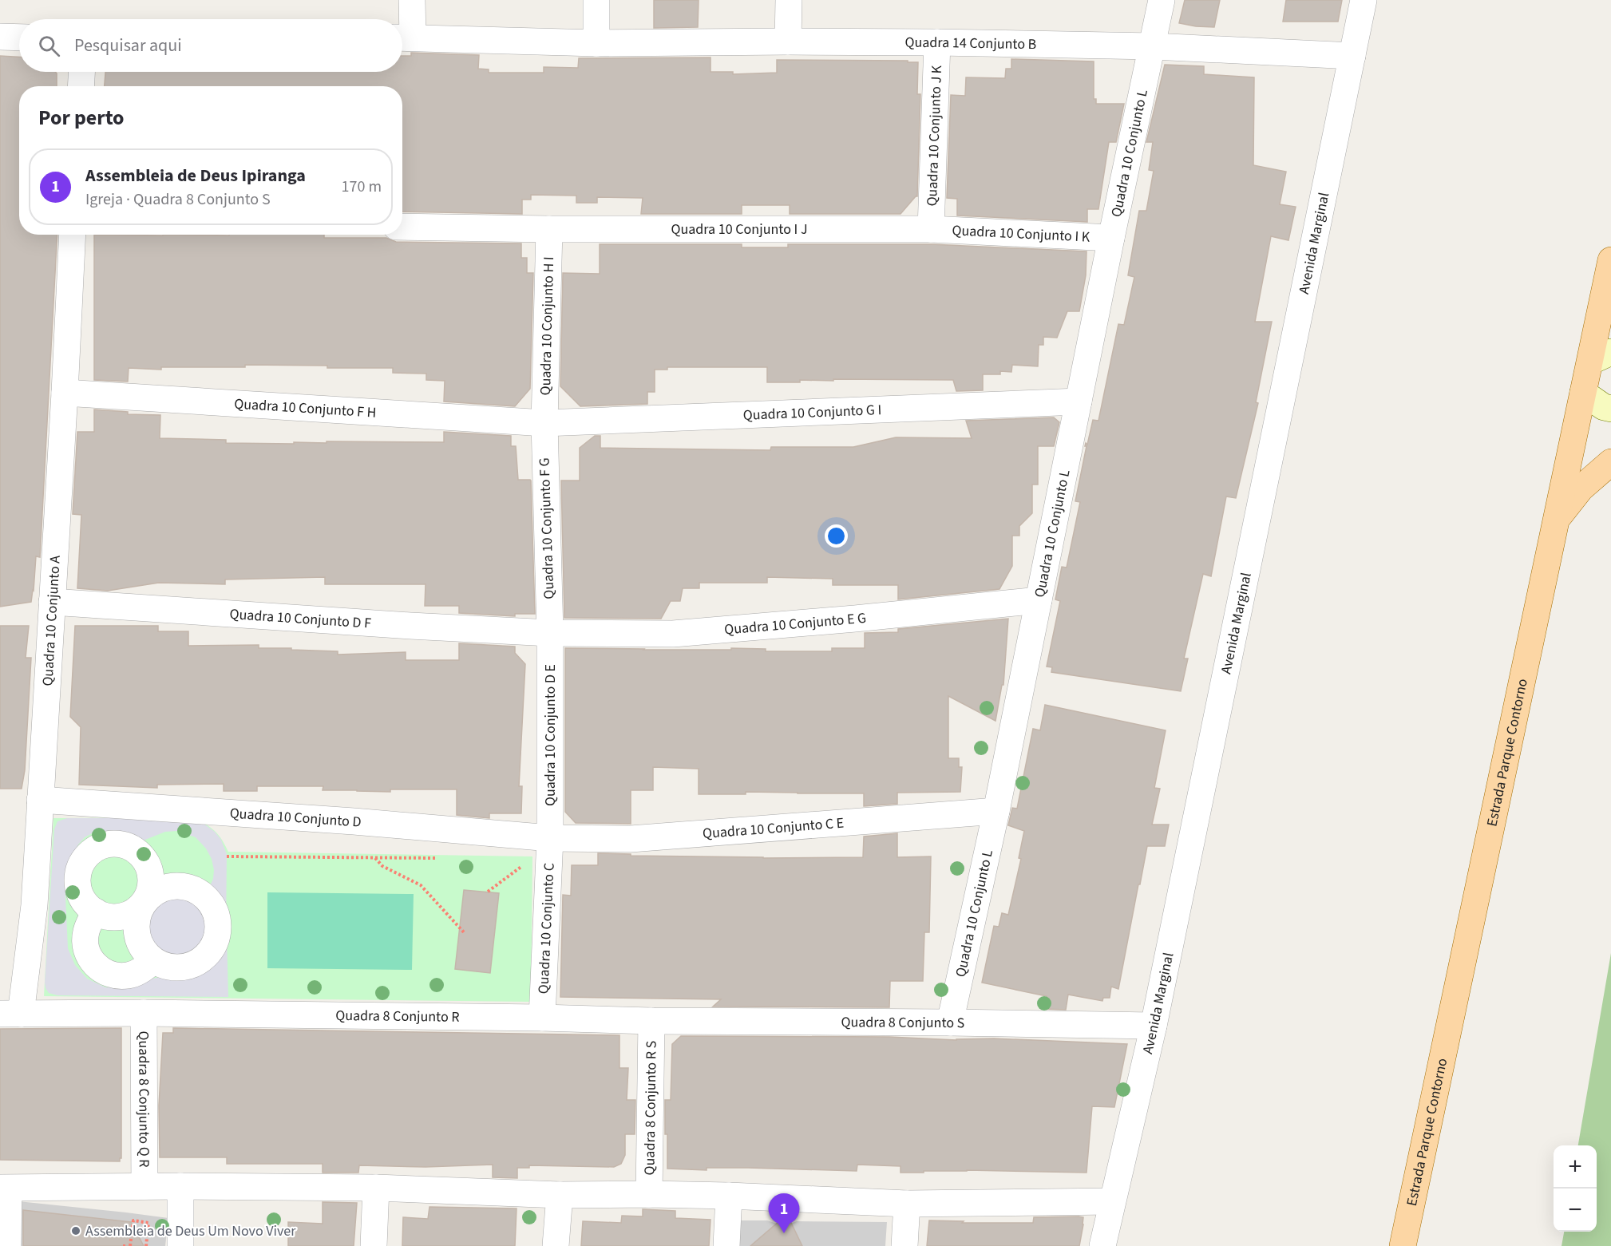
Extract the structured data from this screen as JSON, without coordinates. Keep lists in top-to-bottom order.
{
  "streets": {
    "main road": ["Estrada Parque Contorno"],
    "street": [
      "Quadra 14 Conjunto B",
      "Quadra 10 Conjunto J K",
      "Quadra 10 Conjunto L",
      "Quadra 10 Conjunto I J",
      "Quadra 10 Conjunto I K",
      "Avenida Marginal",
      "Quadra 10 Conjunto H I",
      "Quadra 10 Conjunto F H",
      "Quadra 10 Conjunto G I",
      "Quadra 10 Conjunto F G",
      "Quadra 10 Conjunto D F",
      "Quadra 10 Conjunto A",
      "Quadra 10 Conjunto E G",
      "Quadra 10 Conjunto D E",
      "Quadra 10 Conjunto D",
      "Quadra 10 Conjunto C E",
      "Quadra 10 Conjunto C",
      "Quadra 8 Conjunto R",
      "Quadra 8 Conjunto S",
      "Quadra 8 Conjunto Q R",
      "Quadra 8 Conjunto R S"
    ]
  },
  "crossings": [
    ["Quadra 14 Conjunto B", "Quadra 10 Conjunto J K"],
    ["Quadra 14 Conjunto B", "Quadra 10 Conjunto L"],
    ["Quadra 14 Conjunto B", "Avenida Marginal"],
    ["Quadra 10 Conjunto J K", "Quadra 10 Conjunto I J"],
    ["Quadra 10 Conjunto J K", "Quadra 10 Conjunto I K"],
    ["Quadra 10 Conjunto L", "Quadra 10 Conjunto I K"],
    ["Quadra 10 Conjunto L", "Quadra 10 Conjunto G I"],
    ["Quadra 10 Conjunto L", "Quadra 10 Conjunto E G"],
    ["Quadra 10 Conjunto L", "Quadra 10 Conjunto C E"],
    ["Quadra 10 Conjunto L", "Quadra 8 Conjunto S"],
    ["Quadra 10 Conjunto I J", "Quadra 10 Conjunto I K"],
    ["Quadra 10 Conjunto I J", "Quadra 10 Conjunto H I"],
    ["Avenida Marginal", "Quadra 8 Conjunto S"],
    ["Quadra 10 Conjunto H I", "Quadra 10 Conjunto F H"],
    ["Quadra 10 Conjunto H I", "Quadra 10 Conjunto G I"],
    ["Quadra 10 Conjunto H I", "Quadra 10 Conjunto F G"],
    ["Quadra 10 Conjunto F H", "Quadra 10 Conjunto G I"],
    ["Quadra 10 Conjunto F H", "Quadra 10 Conjunto F G"],
    ["Quadra 10 Conjunto F H", "Quadra 10 Conjunto A"],
    ["Quadra 10 Conjunto G I", "Quadra 10 Conjunto F G"],
    ["Quadra 10 Conjunto F G", "Quadra 10 Conjunto D F"],
    ["Quadra 10 Conjunto F G", "Quadra 10 Conjunto E G"],
    ["Quadra 10 Conjunto F G", "Quadra 10 Conjunto D E"],
    ["Quadra 10 Conjunto D F", "Quadra 10 Conjunto A"],
    ["Quadra 10 Conjunto D F", "Quadra 10 Conjunto E G"],
    ["Quadra 10 Conjunto D F", "Quadra 10 Conjunto D E"],
    ["Quadra 10 Conjunto A", "Quadra 10 Conjunto D"],
    ["Quadra 10 Conjunto A", "Quadra 8 Conjunto R"],
    ["Quadra 10 Conjunto E G", "Quadra 10 Conjunto D E"],
    ["Quadra 10 Conjunto D E", "Quadra 10 Conjunto D"],
    ["Quadra 10 Conjunto D E", "Quadra 10 Conjunto C E"],
    ["Quadra 10 Conjunto D E", "Quadra 10 Conjunto C"],
    ["Quadra 10 Conjunto D", "Quadra 10 Conjunto C E"],
    ["Quadra 10 Conjunto D", "Quadra 10 Conjunto C"],
    ["Quadra 10 Conjunto C E", "Quadra 10 Conjunto C"],
    ["Quadra 10 Conjunto C", "Quadra 8 Conjunto R"],
    ["Quadra 8 Conjunto R", "Quadra 8 Conjunto S"],
    ["Quadra 8 Conjunto R", "Quadra 8 Conjunto Q R"],
    ["Quadra 8 Conjunto R", "Quadra 8 Conjunto R S"],
    ["Quadra 8 Conjunto S", "Quadra 8 Conjunto R S"]
  ],
  "places": ["Assembleia de Deus Um Novo Viver"],
  "page": {
    "search": "Pesquisar aqui",
    "heading": "Por perto",
    "list": [
      {
        "mark": "1",
        "name": "Assembleia de Deus Ipiranga",
        "note": "Igreja · Quadra 8 Conjunto S",
        "value": "170 m"
      }
    ],
    "map_buttons": ["+", "−"],
    "pins": "1"
  }
}
